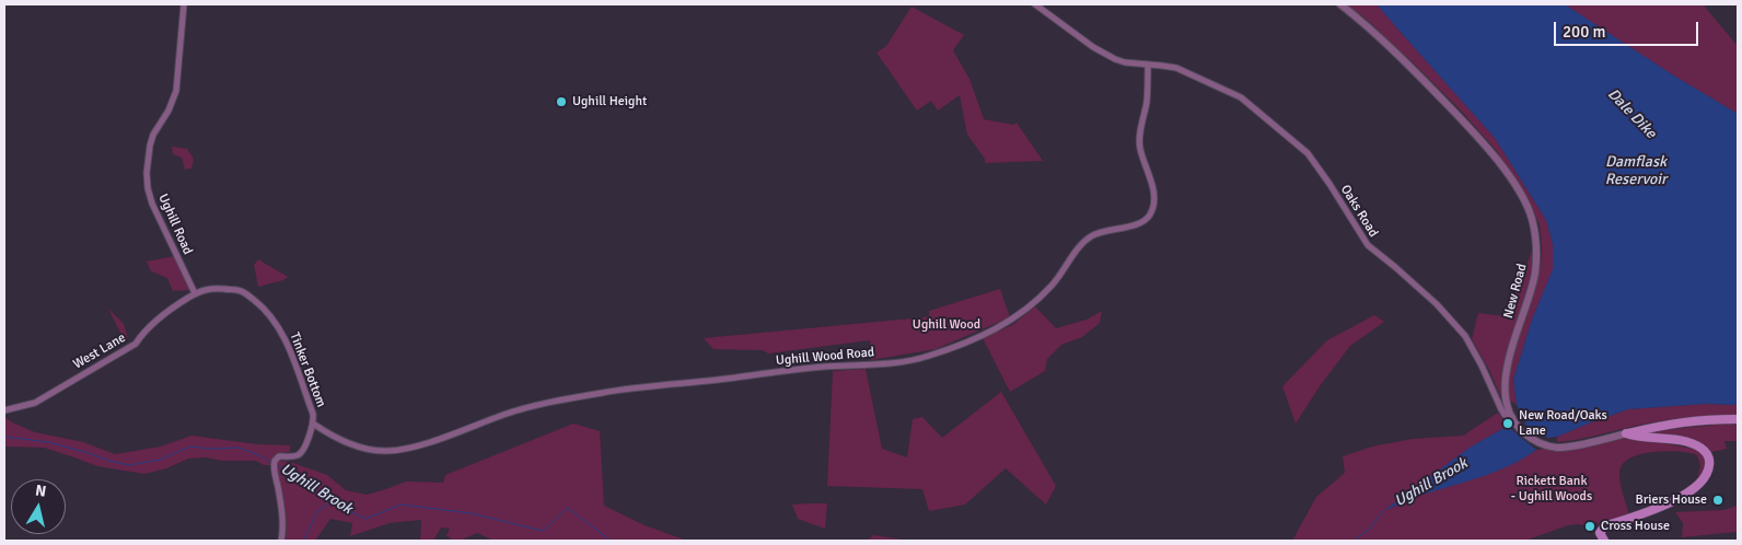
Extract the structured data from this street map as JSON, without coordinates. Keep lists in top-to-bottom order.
{
  "streets": {
    "main road": ["New Road"],
    "street": [
      "Oaks Road",
      "Ughill Road",
      "West Lane",
      "Ughill Wood Road",
      "Tinker Bottom"
    ]
  },
  "crossings": [
    ["Oaks Road", "New Road"],
    ["Oaks Road", "Ughill Wood Road"],
    ["Ughill Road", "West Lane"],
    ["Ughill Road", "Tinker Bottom"],
    ["West Lane", "Tinker Bottom"],
    ["Ughill Wood Road", "Tinker Bottom"]
  ],
  "water": ["Dale Dike", "Damflask Reservoir", "Ughill Brook"],
  "parks": ["Ughill Wood", "Rickett Bank - Ughill Woods"],
  "places": [
    "Ughill Height",
    "New Road/Oaks Lane",
    "Briers House",
    "Cross House"
  ],
  "scale_bar": "200 m",
  "north": "top"
}
